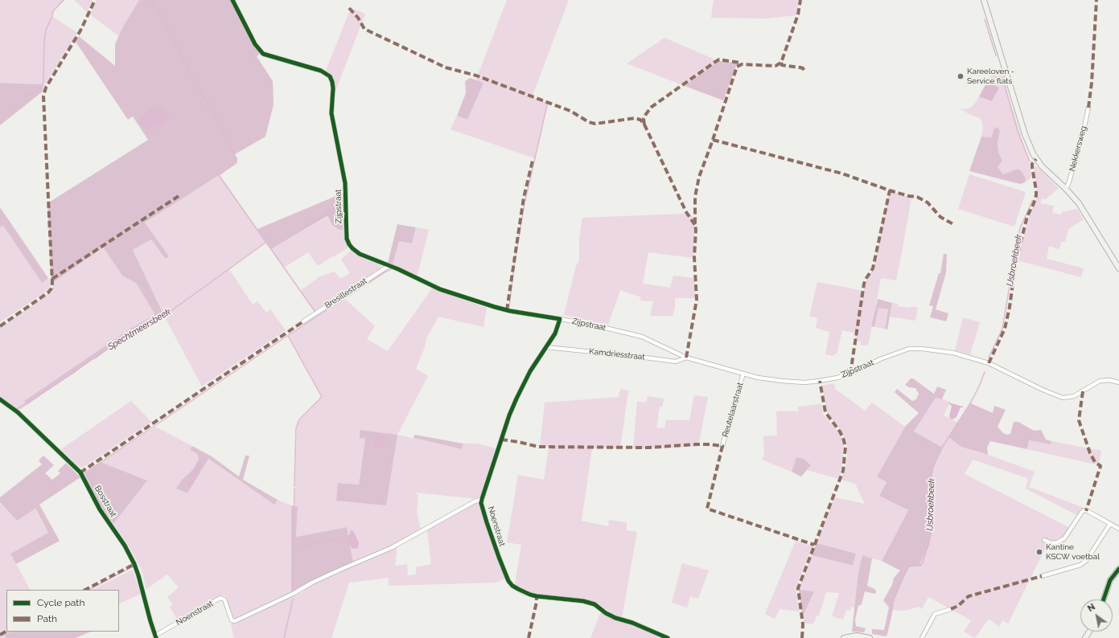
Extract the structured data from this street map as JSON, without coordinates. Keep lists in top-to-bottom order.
{
  "streets": {
    "street": [
      "Nekkersweg",
      "Zijpstraat",
      "Bresillestraat",
      "Kamdriesstraat",
      "Reutelaarstraat",
      "Bosstraat",
      "Noenstraat"
    ]
  },
  "crossings": [
    ["Zijpstraat", "Bresillestraat"],
    ["Zijpstraat", "Kamdriesstraat"],
    ["Zijpstraat", "Reutelaarstraat"],
    ["Zijpstraat", "Noenstraat"],
    ["Kamdriesstraat", "Noenstraat"],
    ["Bosstraat", "Noenstraat"]
  ],
  "water": ["IJsbroekbeek", "Spechtmeersbeek"],
  "places": ["Kareeloven - Service flats", "Kantine KSCW voetbal"],
  "legend": ["Cycle path", "Path"],
  "north": "top left"
}
